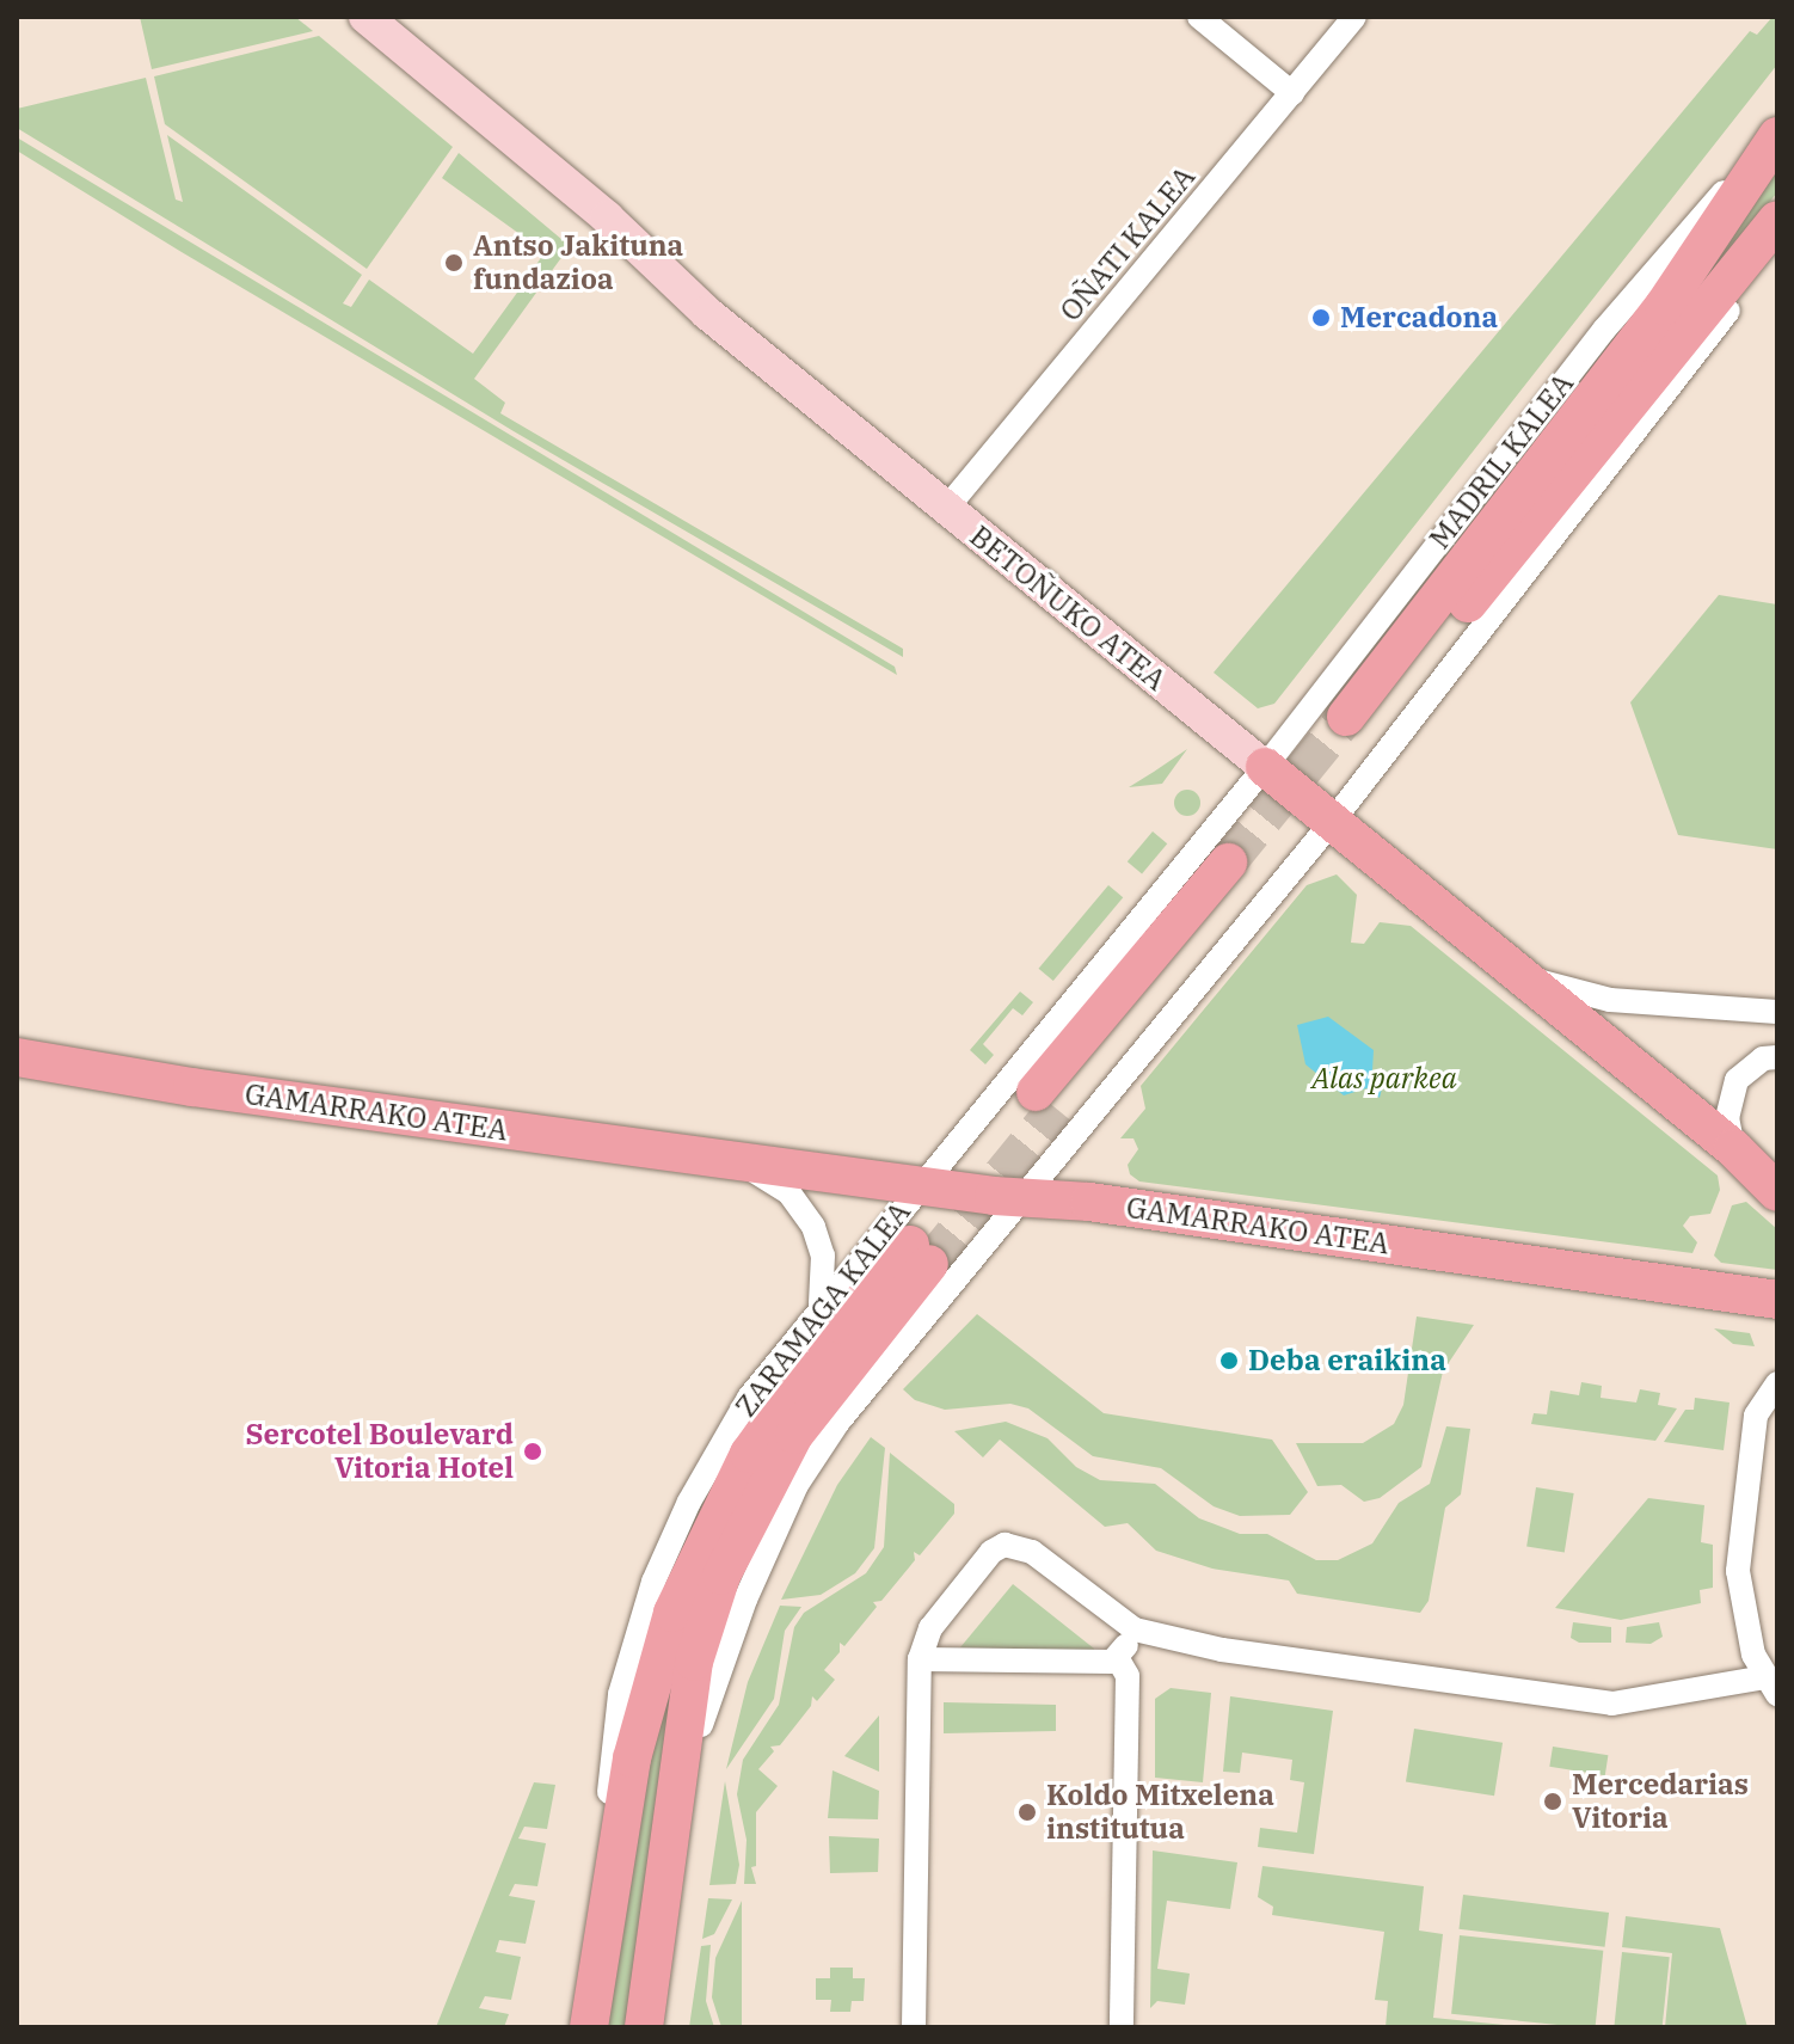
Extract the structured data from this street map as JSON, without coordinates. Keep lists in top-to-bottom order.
{
  "streets": {
    "main road": [
      "MADRIL KALEA",
      "BETOÑUKO ATEA",
      "GAMARRAKO ATEA",
      "ZARAMAGA KALEA"
    ],
    "street": ["OÑATI KALEA"]
  },
  "crossings": [
    ["OÑATI KALEA", "BETOÑUKO ATEA"],
    ["MADRIL KALEA", "BETOÑUKO ATEA"],
    ["MADRIL KALEA", "ZARAMAGA KALEA"],
    ["BETOÑUKO ATEA", "ZARAMAGA KALEA"],
    ["GAMARRAKO ATEA", "ZARAMAGA KALEA"]
  ],
  "parks": ["Alas parkea"],
  "places": [
    "Antso Jakituna fundazioa",
    "Mercadona",
    "Deba eraikina",
    "Sercotel Boulevard Vitoria Hotel",
    "Mercedarias Vitoria",
    "Koldo Mitxelena institutua"
  ]
}
